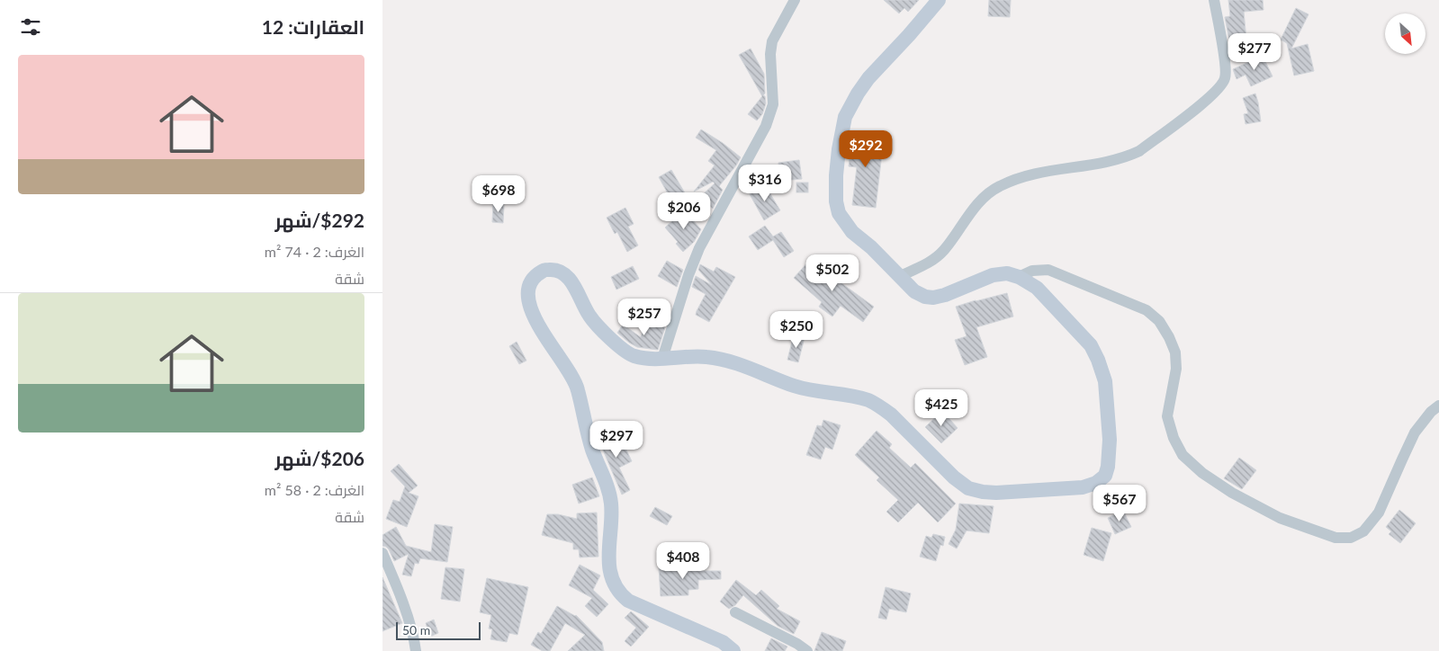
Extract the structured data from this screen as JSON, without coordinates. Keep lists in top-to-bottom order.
{
  "scale_bar": "50 m",
  "north": "bottom right",
  "page": {
    "heading": "العقارات: 12",
    "price": [
      "$277",
      "$292",
      "$316",
      "$698",
      "$206",
      "$502",
      "$257",
      "$250",
      "$425",
      "$297",
      "$567",
      "$408"
    ],
    "list": [
      {
        "name": "$292/شهر",
        "note": "الغرف: 2 · 74 m² · شقة"
      },
      {
        "name": "$206/شهر",
        "note": "الغرف: 2 · 58 m² · شقة"
      }
    ],
    "scale": "50 m"
  }
}
